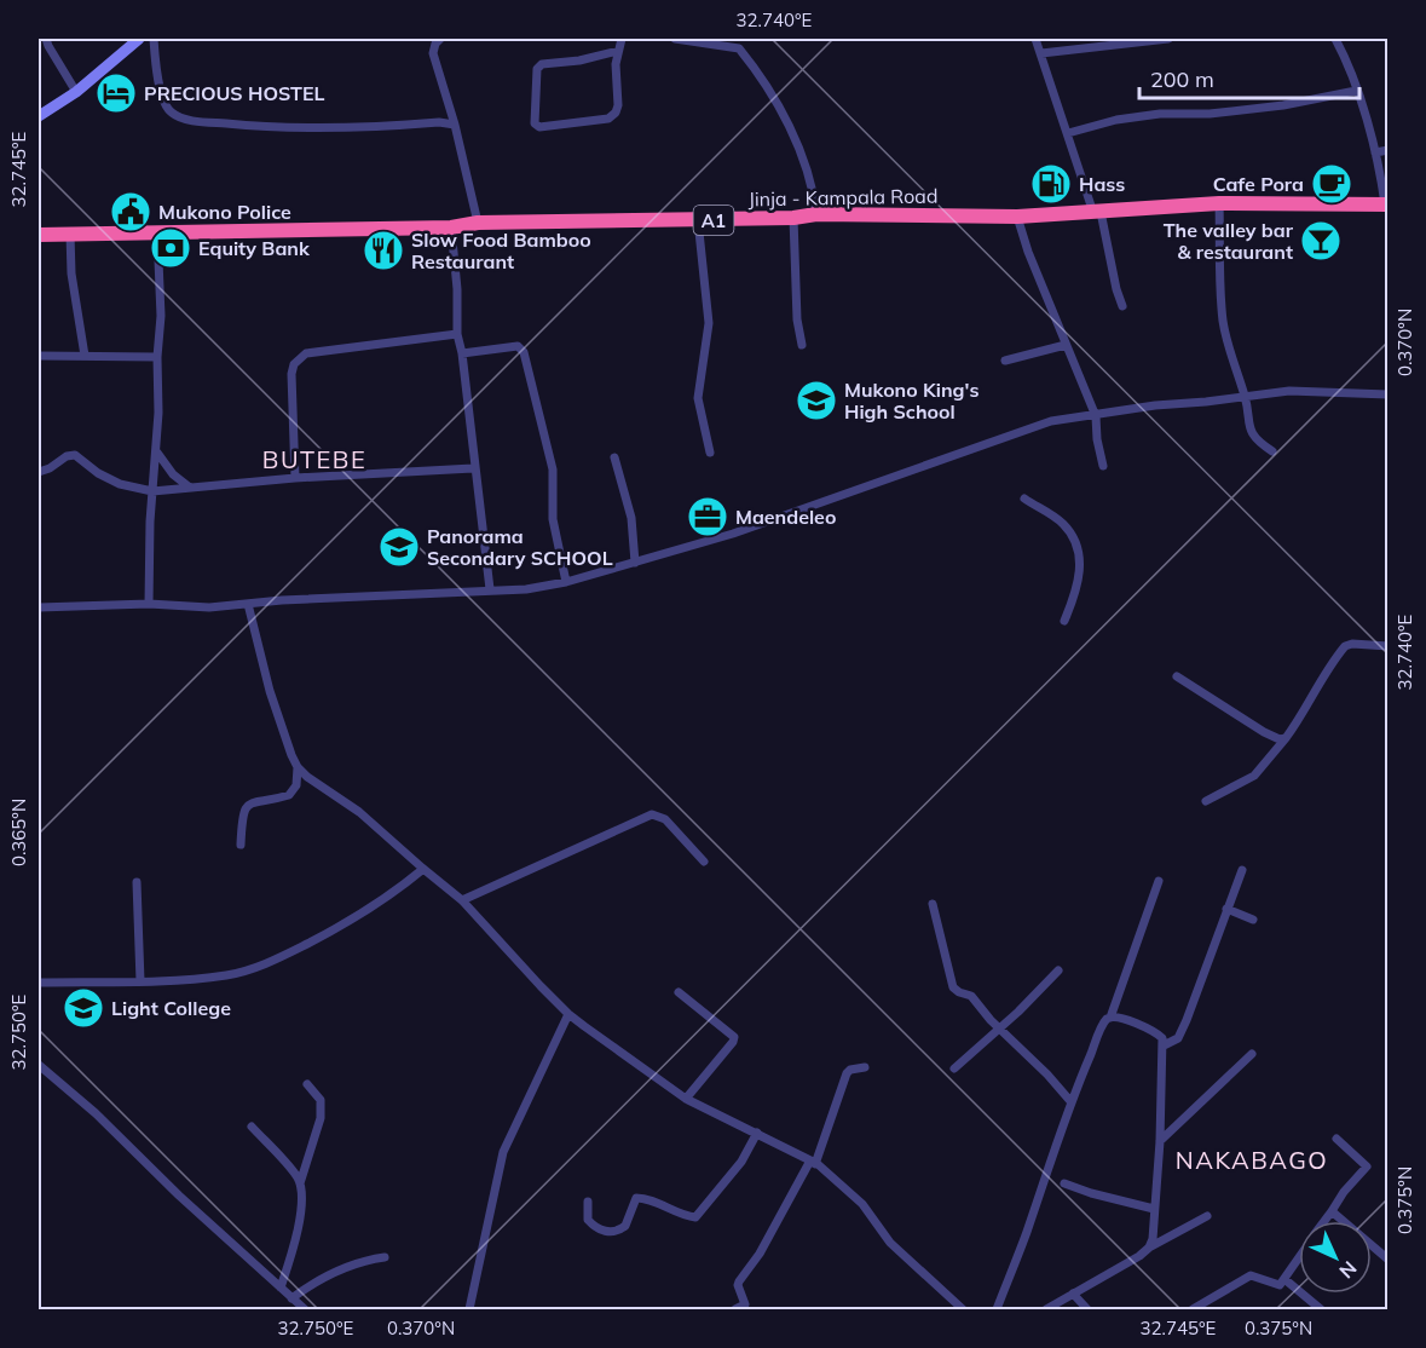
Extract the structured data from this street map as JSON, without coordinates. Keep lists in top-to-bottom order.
{
  "streets": {
    "highway": ["Jinja - Kampala Road", "A1"]
  },
  "districts": ["BUTEBE", "NAKABAGO"],
  "places": {
    "hotel": ["PRECIOUS HOSTEL"],
    "fuel station": ["Hass"],
    "cafe": ["Cafe Pora"],
    "public building": ["Mukono Police"],
    "bar": ["The valley bar & restaurant"],
    "bank": ["Equity Bank"],
    "restaurant": ["Slow Food Bamboo Restaurant"],
    "school or university": ["Mukono King's High School", "Panorama Secondary SCHOOL", "Light College"],
    "office": ["Maendeleo"]
  },
  "scale_bar": "200 m",
  "north": "bottom right",
  "coordinates": [
    "32.740°E",
    "32.745°E",
    "0.370°N",
    "0.365°N",
    "32.750°E",
    "0.375°N"
  ]
}
